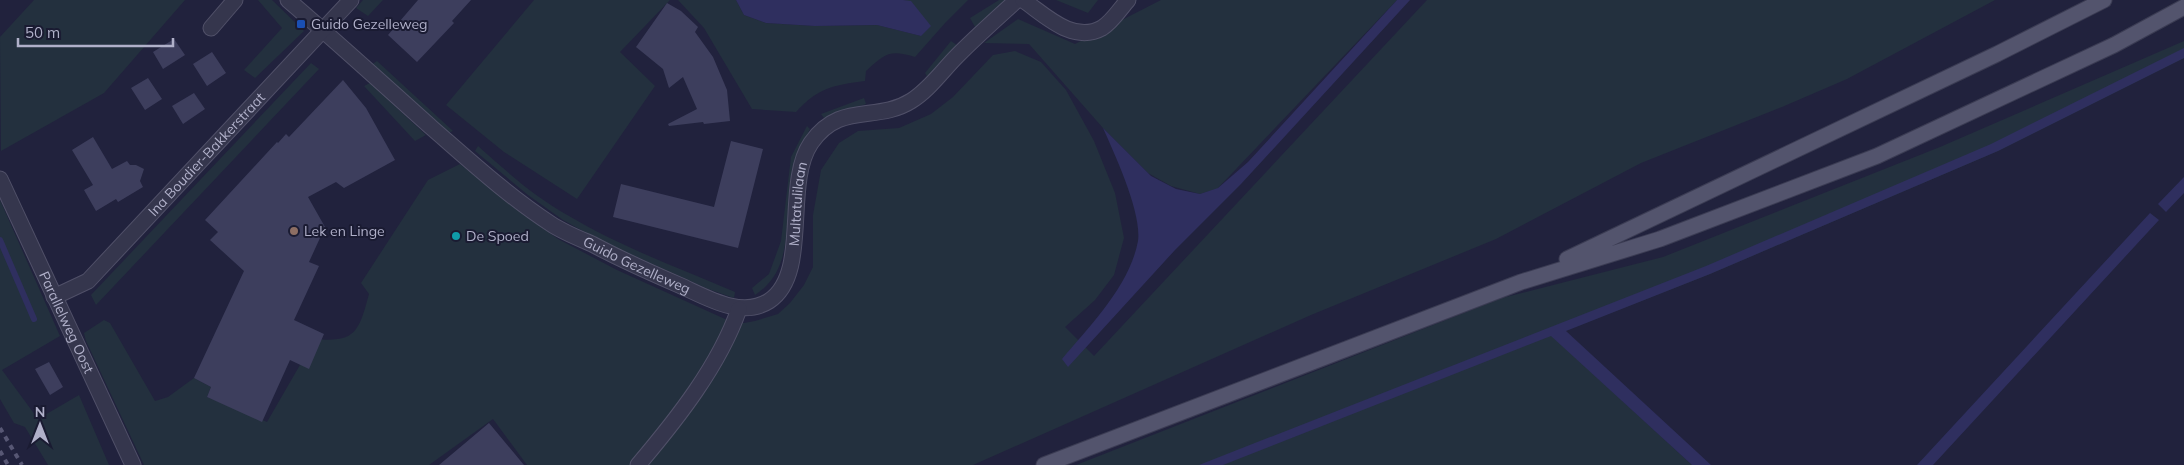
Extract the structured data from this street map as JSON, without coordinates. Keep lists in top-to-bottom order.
{
  "streets": {
    "street": [
      "Ina Boudier-Bakkerstraat",
      "Multatulilaan",
      "Guido Gezelleweg",
      "Parallelweg Oost"
    ]
  },
  "crossings": [
    ["Ina Boudier-Bakkerstraat", "Guido Gezelleweg"],
    ["Ina Boudier-Bakkerstraat", "Parallelweg Oost"],
    ["Multatulilaan", "Guido Gezelleweg"]
  ],
  "places": {
    "transit": ["Guido Gezelleweg"],
    "other": ["Lek en Linge", "De Spoed"]
  },
  "scale_bar": "50 m",
  "north": "top"
}
